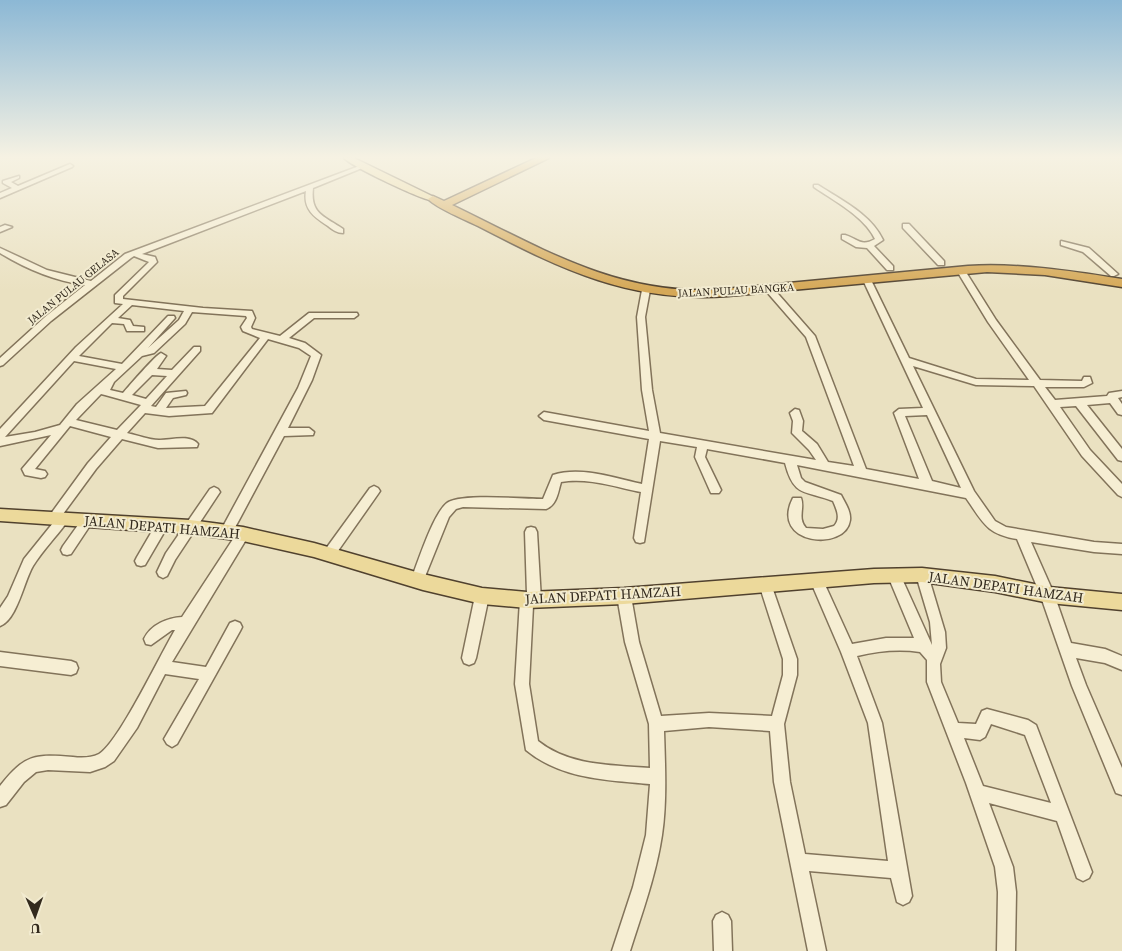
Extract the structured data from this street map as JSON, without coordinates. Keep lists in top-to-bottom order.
{
  "streets": {
    "highway": ["JALAN PULAU BANGKA"],
    "main road": ["JALAN DEPATI HAMZAH"],
    "street": ["JALAN PULAU GELASA"]
  },
  "north": "bottom"
}
